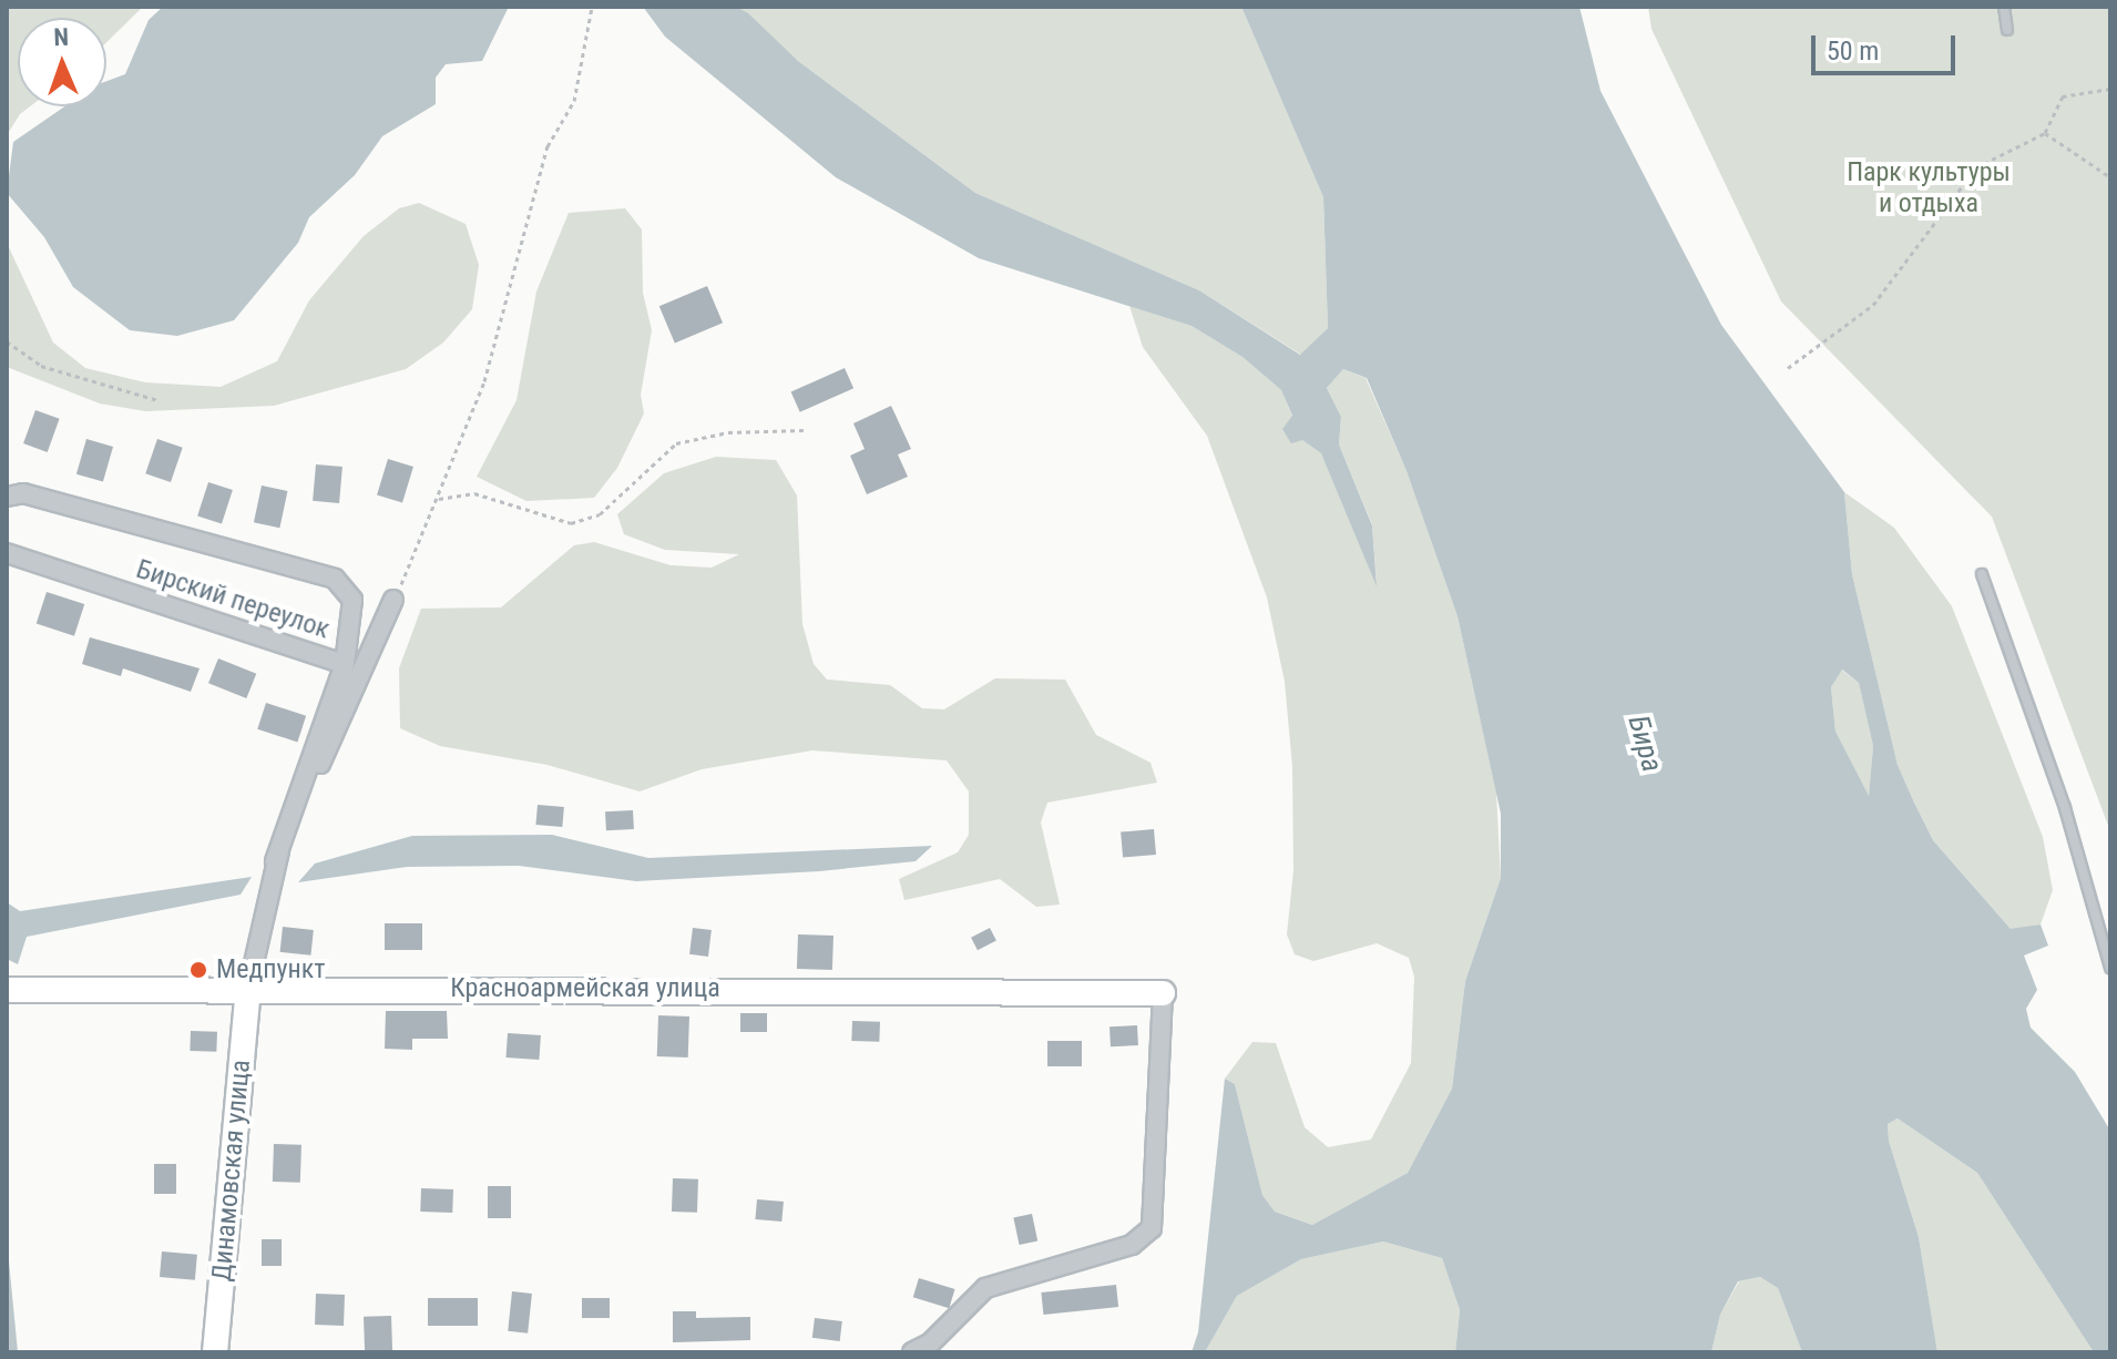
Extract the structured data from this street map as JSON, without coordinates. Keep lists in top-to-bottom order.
{
  "streets": {
    "street": ["Бирский переулок", "Красноармейская улица", "Динамовская улица"]
  },
  "crossings": [
    ["Красноармейская улица", "Динамовская улица"]
  ],
  "water": ["Бира"],
  "parks": ["Парк культуры и отдыха"],
  "places": ["Медпункт"],
  "scale_bar": "50 m",
  "north": "top"
}
